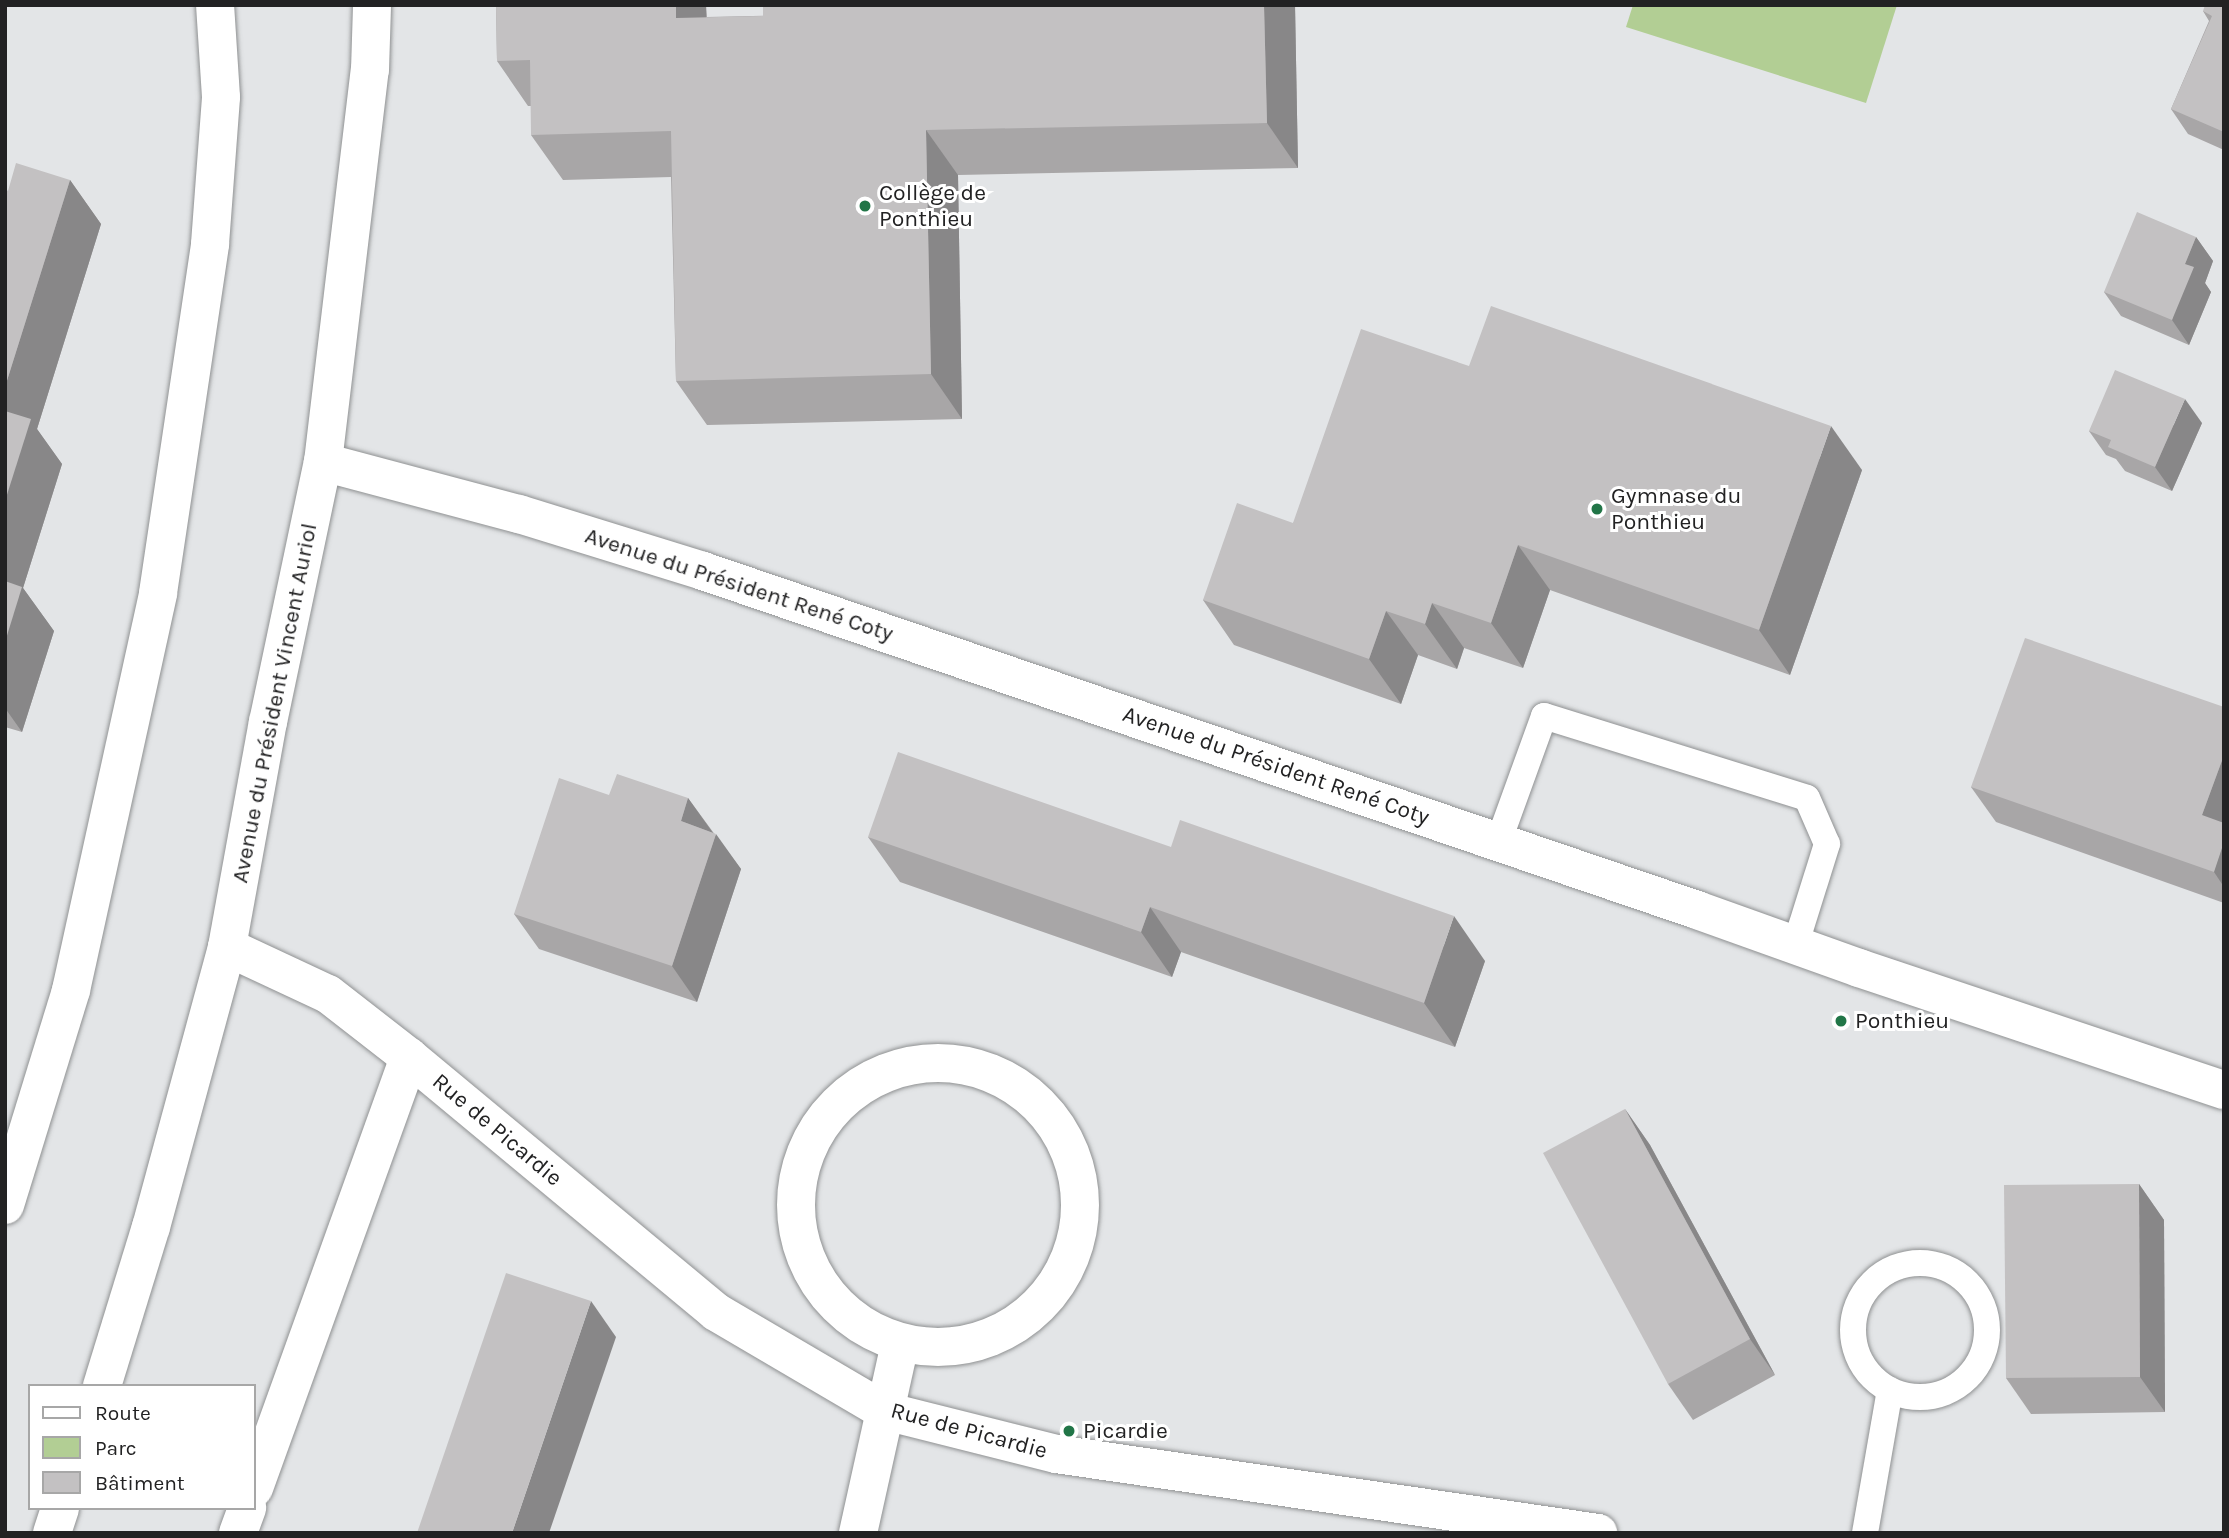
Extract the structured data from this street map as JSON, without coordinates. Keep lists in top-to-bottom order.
{
  "streets": {
    "street": ["Avenue du Président René Coty", "Avenue du Président Vincent Auriol", "Rue de Picardie"]
  },
  "crossings": [
    ["Avenue du Président René Coty", "Avenue du Président Vincent Auriol"],
    ["Avenue du Président Vincent Auriol", "Rue de Picardie"]
  ],
  "places": [
    "Collège de Ponthieu",
    "Gymnase du Ponthieu",
    "Ponthieu",
    "Picardie"
  ],
  "legend": ["Route", "Parc", "Bâtiment"]
}
